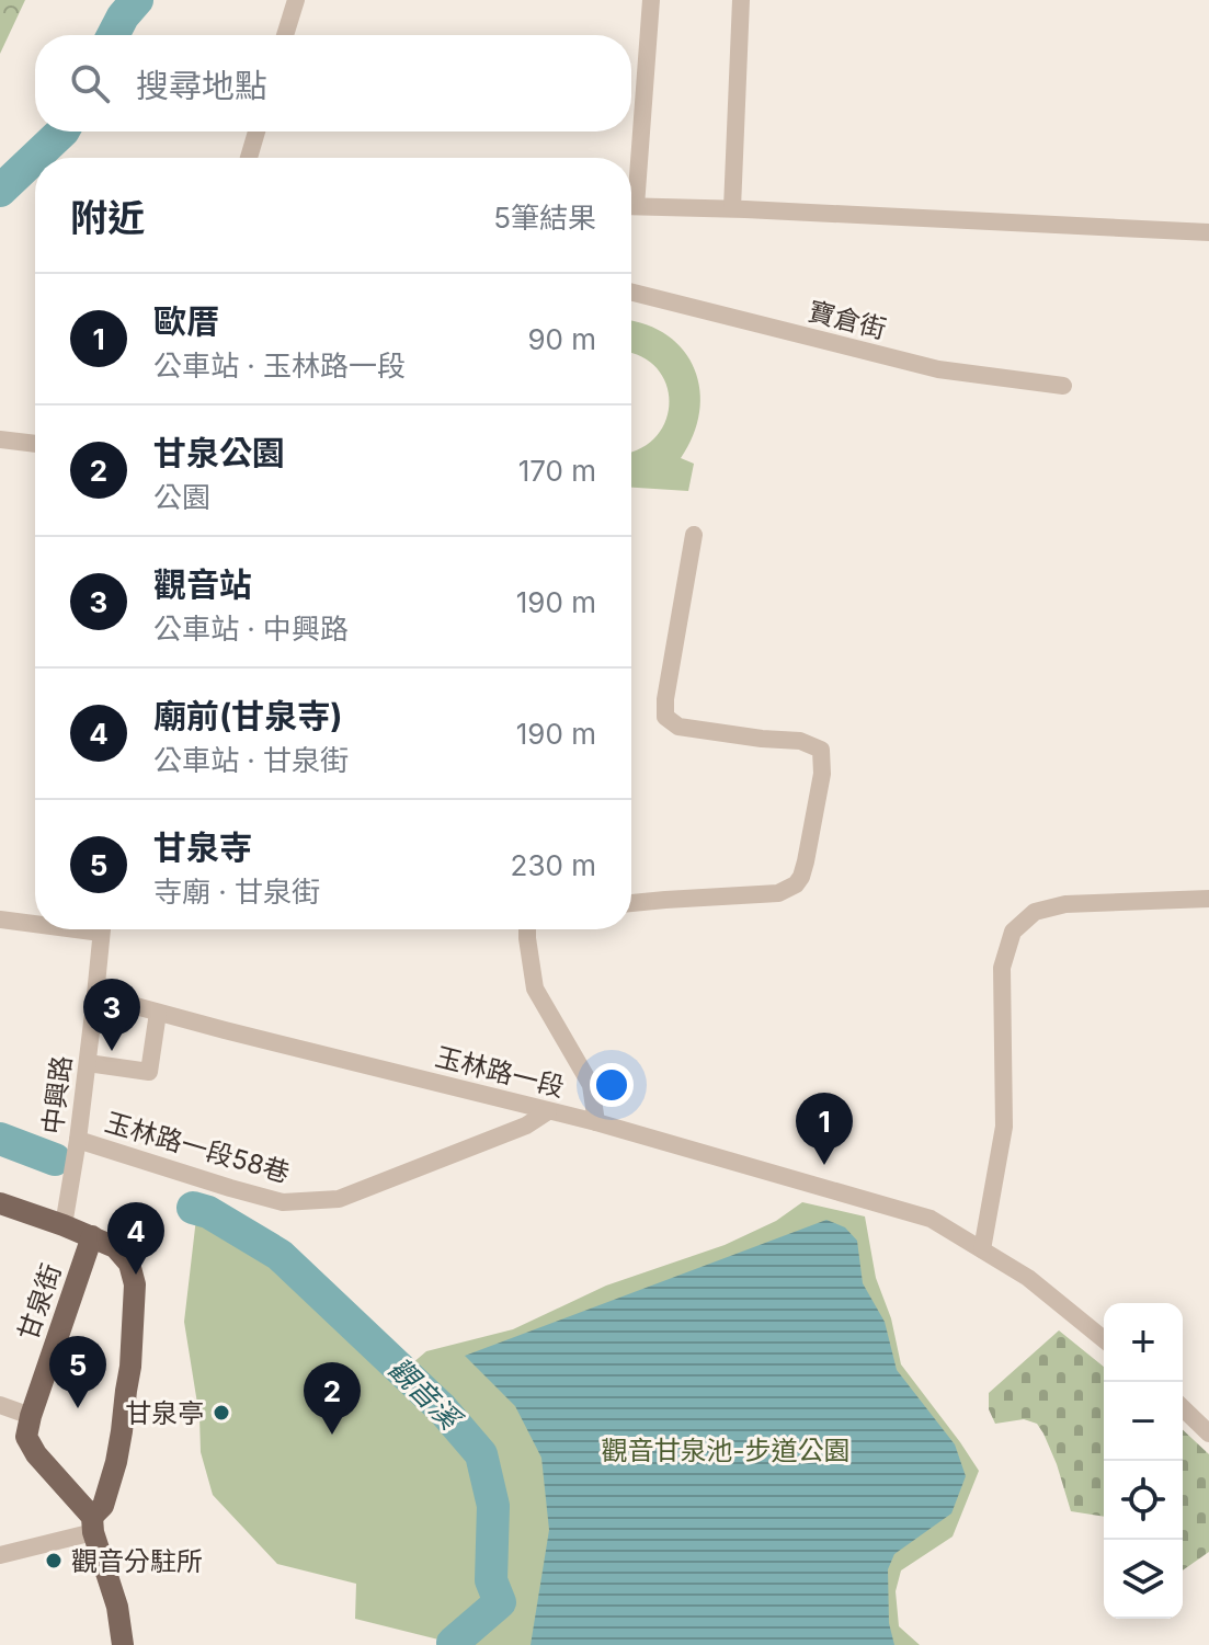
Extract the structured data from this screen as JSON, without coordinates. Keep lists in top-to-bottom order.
{
  "streets": {
    "main road": ["甘泉街"],
    "street": [
      "寶倉街",
      "玉林路一段",
      "中興路",
      "玉林路一段58巷"
    ]
  },
  "crossings": [
    ["玉林路一段", "中興路"],
    ["玉林路一段", "玉林路一段58巷"],
    ["中興路", "玉林路一段58巷"]
  ],
  "water": ["觀音溪"],
  "parks": ["觀音甘泉池-步道公園"],
  "places": ["甘泉亭", "觀音分駐所"],
  "page": {
    "search": "搜尋地點",
    "heading": ["附近", "5筆結果"],
    "list": [
      {
        "mark": "1",
        "name": "歐厝",
        "note": "公車站 · 玉林路一段",
        "value": "90 m"
      },
      {
        "mark": "2",
        "name": "甘泉公園",
        "note": "公園",
        "value": "170 m"
      },
      {
        "mark": "3",
        "name": "觀音站",
        "note": "公車站 · 中興路",
        "value": "190 m"
      },
      {
        "mark": "4",
        "name": "廟前(甘泉寺)",
        "note": "公車站 · 甘泉街",
        "value": "190 m"
      },
      {
        "mark": "5",
        "name": "甘泉寺",
        "note": "寺廟 · 甘泉街",
        "value": "230 m"
      }
    ],
    "pins": [
      "3",
      "1",
      "4",
      "5",
      "2"
    ],
    "map_buttons": ["+", "−"]
  }
}
